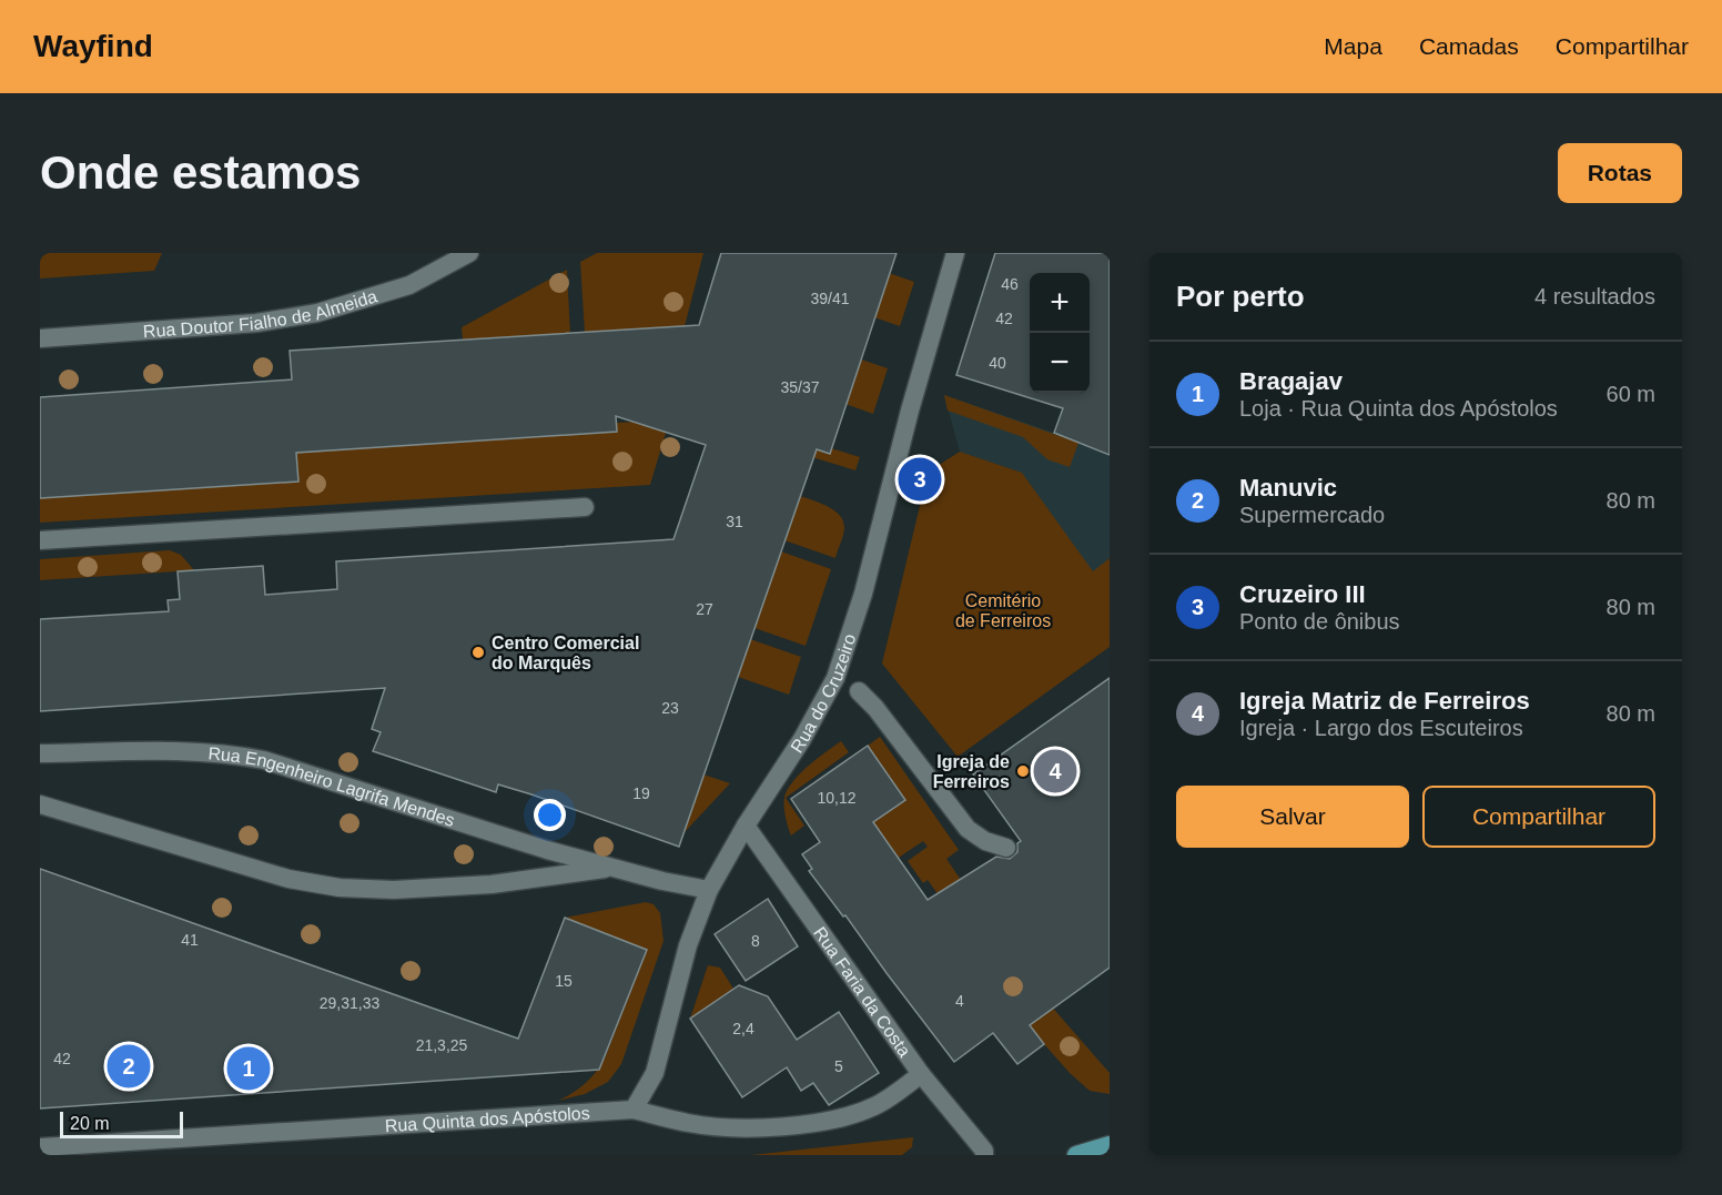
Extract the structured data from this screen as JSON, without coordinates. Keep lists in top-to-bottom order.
{
  "streets": {
    "street": [
      "Rua Doutor Fialho de Almeida",
      "Rua do Cruzeiro",
      "Rua Engenheiro Lagrifa Mendes",
      "Rua Faria da Costa",
      "Rua Quinta dos Apóstolos"
    ]
  },
  "crossings": [
    ["Rua do Cruzeiro", "Rua Engenheiro Lagrifa Mendes"],
    ["Rua do Cruzeiro", "Rua Faria da Costa"],
    ["Rua do Cruzeiro", "Rua Quinta dos Apóstolos"],
    ["Rua Faria da Costa", "Rua Quinta dos Apóstolos"]
  ],
  "parks": ["Cemitério de Ferreiros"],
  "places": ["Centro Comercial do Marquês", "Igreja de Ferreiros"],
  "house_numbers": [
    "46",
    "39/41",
    "42",
    "40",
    "35/37",
    "31",
    "27",
    "23",
    "19",
    "10,12",
    "41",
    "8",
    "15",
    "4",
    "29,31,33",
    "2,4",
    "21,3,25",
    "42",
    "5"
  ],
  "scale_bar": "20 m",
  "page": {
    "header": "Wayfind",
    "nav": ["Mapa", "Camadas", "Compartilhar"],
    "buttons": [
      "Rotas",
      ["Salvar", "Compartilhar"]
    ],
    "title": "Onde estamos",
    "heading": ["Por perto", "4 resultados"],
    "map_buttons": ["+", "−"],
    "list": [
      {
        "mark": "1",
        "name": "Bragajav",
        "note": "Loja · Rua Quinta dos Apóstolos",
        "value": "60 m"
      },
      {
        "mark": "2",
        "name": "Manuvic",
        "note": "Supermercado",
        "value": "80 m"
      },
      {
        "mark": "3",
        "name": "Cruzeiro III",
        "note": "Ponto de ônibus",
        "value": "80 m"
      },
      {
        "mark": "4",
        "name": "Igreja Matriz de Ferreiros",
        "note": "Igreja · Largo dos Escuteiros",
        "value": "80 m"
      }
    ],
    "pins": [
      "3",
      "4",
      "2",
      "1"
    ],
    "scale": "20 m"
  }
}
